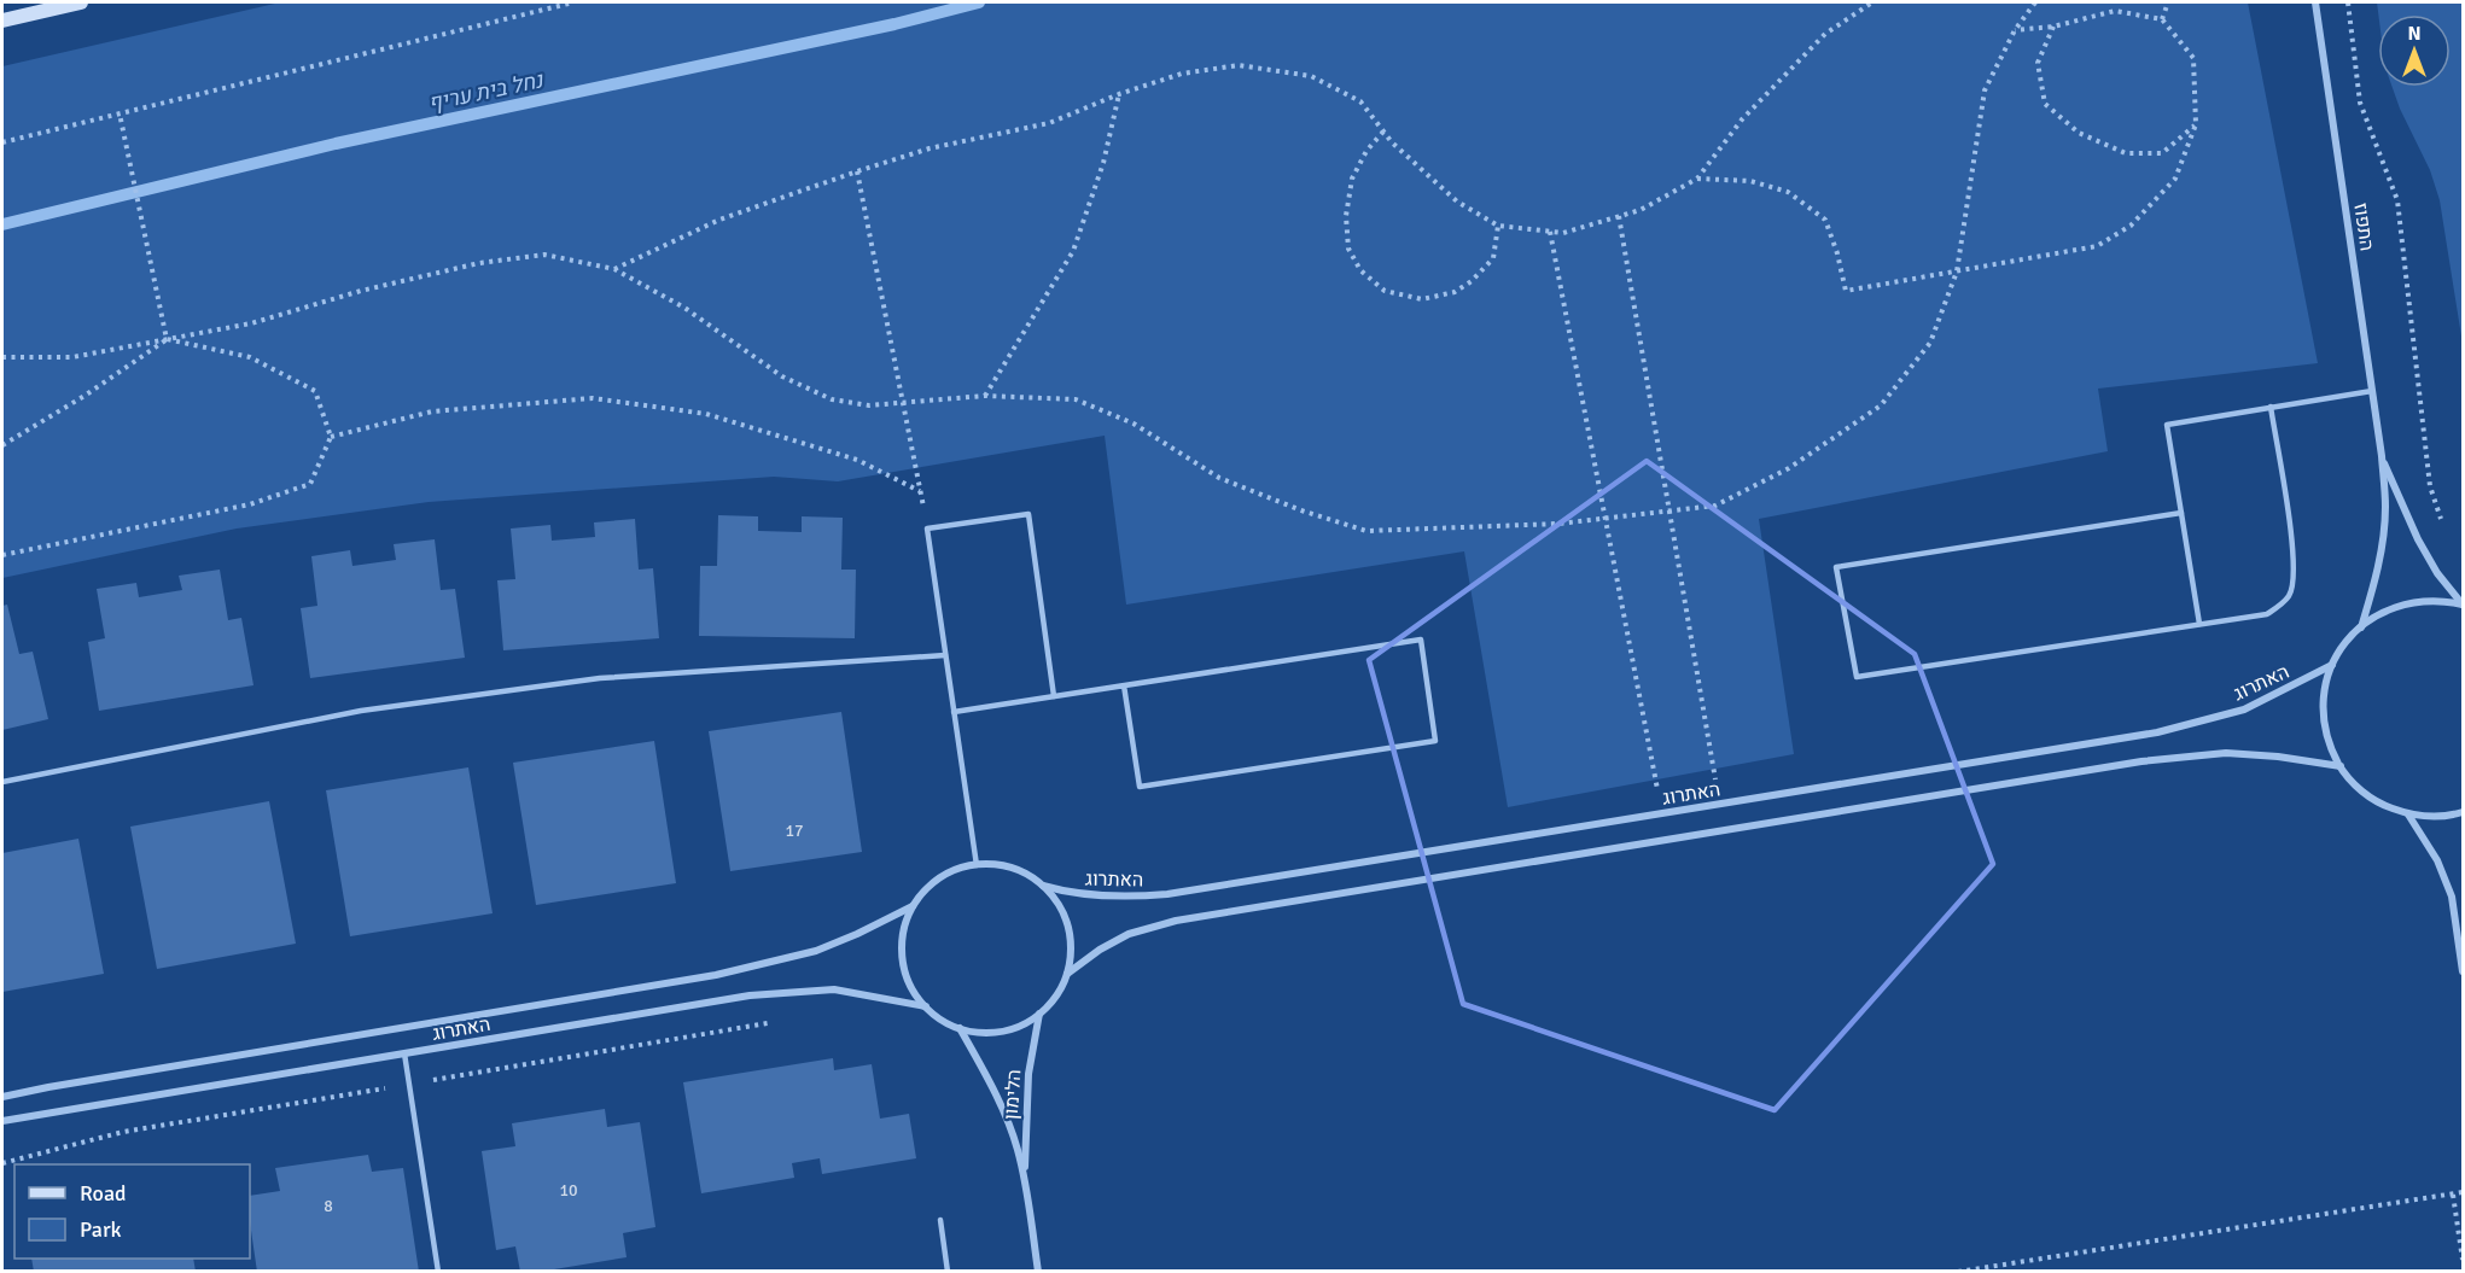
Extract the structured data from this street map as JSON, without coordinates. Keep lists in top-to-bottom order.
{
  "streets": {
    "street": ["התפוז", "האתרוג", "הלימון"]
  },
  "crossings": [
    ["האתרוג", "הלימון"]
  ],
  "water": ["נחל בית עריף"],
  "house_numbers": ["17", "10", "8"],
  "legend": ["Road", "Park"],
  "north": "top"
}
